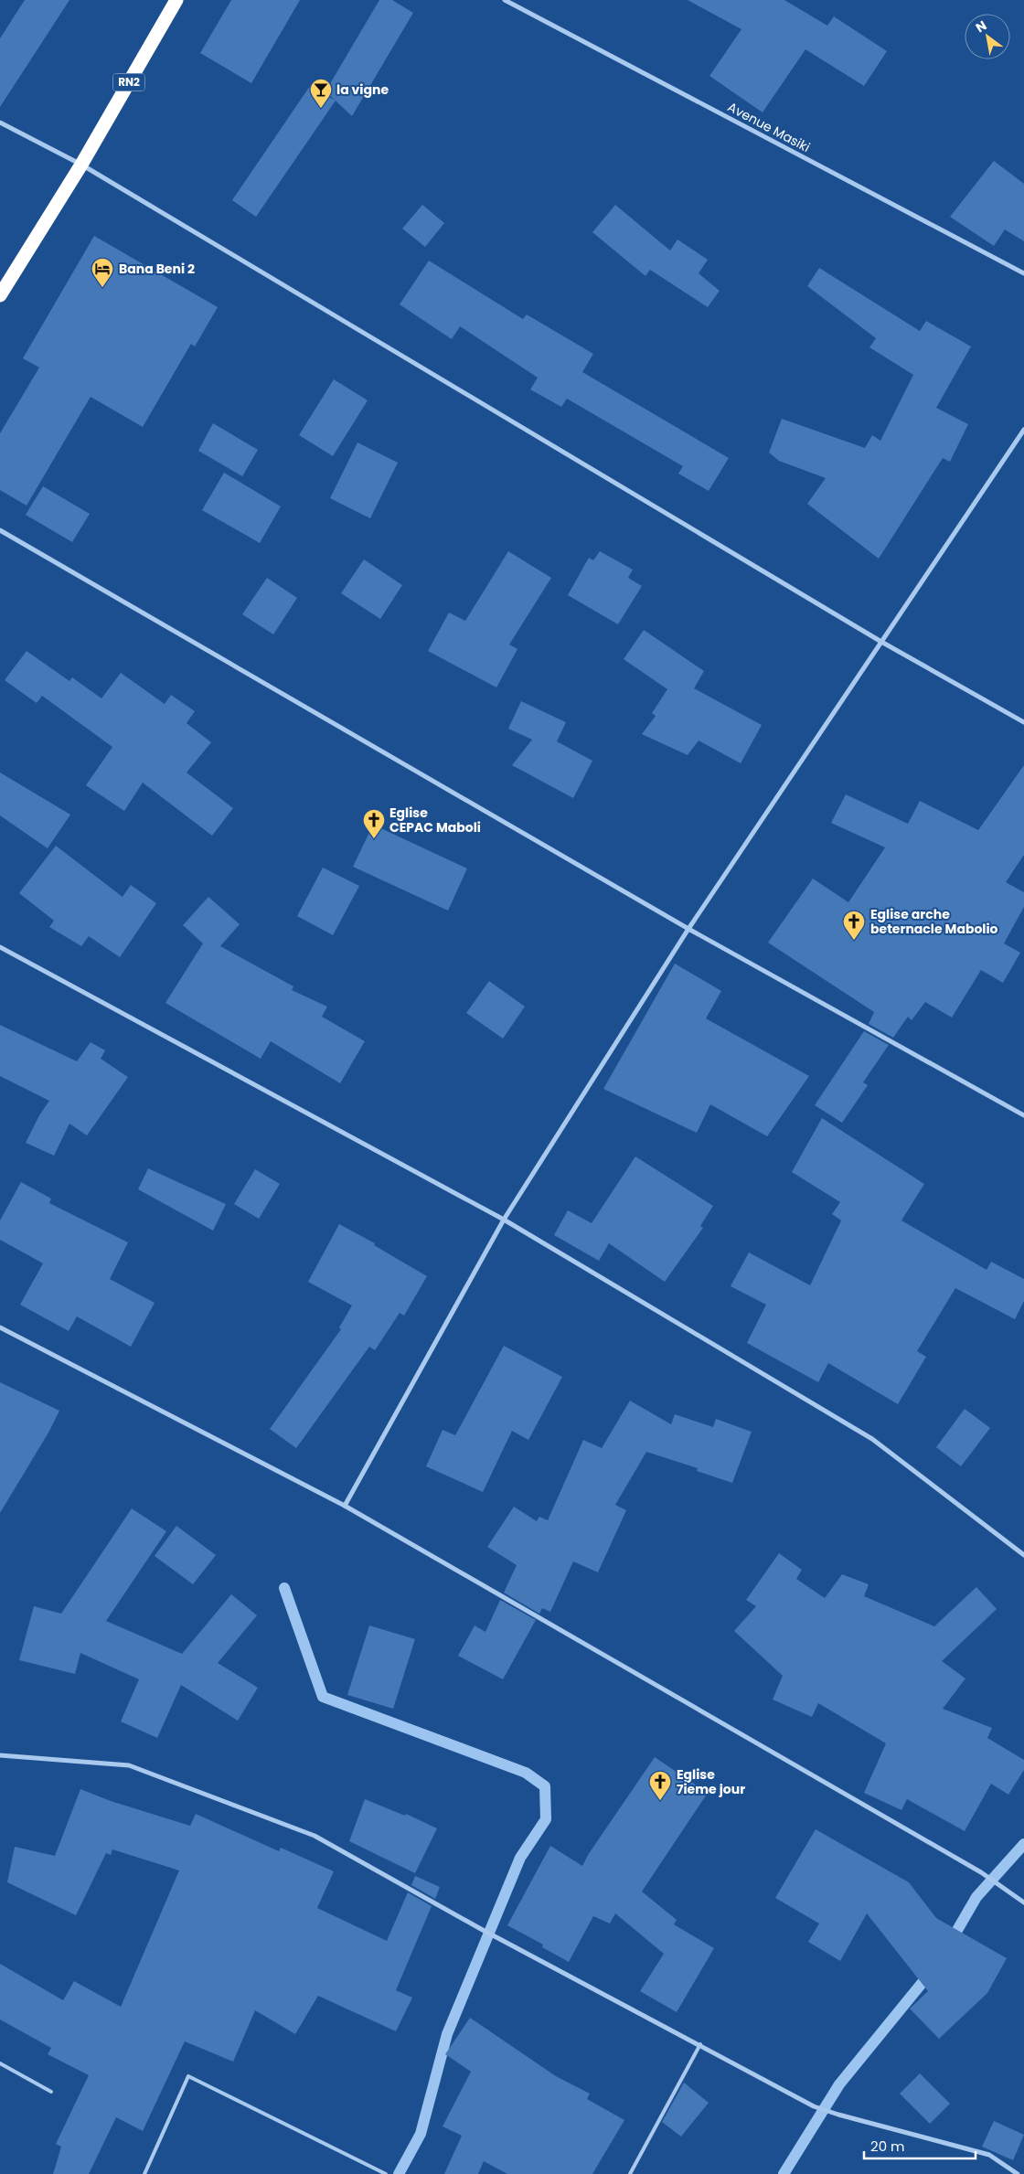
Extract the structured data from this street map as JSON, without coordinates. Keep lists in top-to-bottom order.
{
  "streets": {
    "highway": ["RN2"],
    "street": ["Avenue Masiki"]
  },
  "places": {
    "bar": ["la vigne"],
    "hotel": ["Bana Beni 2"],
    "church": ["Eglise CEPAC Maboli", "Eglise arche beternacle Mabolio", "Eglise 7ieme jour"]
  },
  "scale_bar": "20 m",
  "north": "top left"
}
